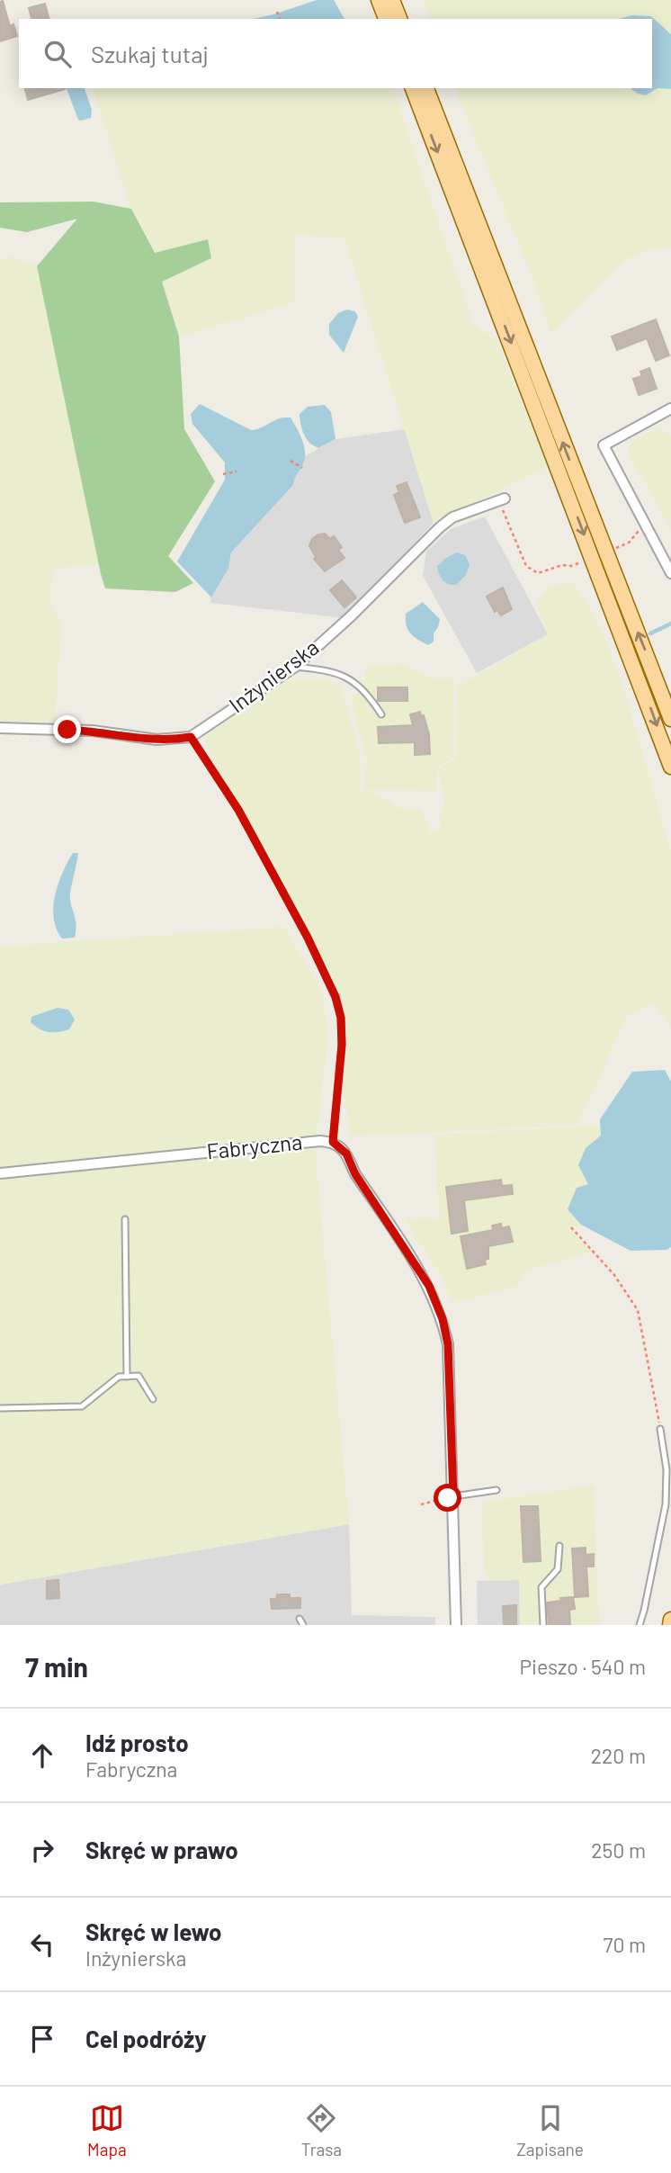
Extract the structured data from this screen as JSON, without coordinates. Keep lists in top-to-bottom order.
{
  "streets": {
    "street": ["Inżynierska", "Fabryczna"]
  },
  "page": {
    "search": "Szukaj tutaj",
    "heading": ["7 min", "Pieszo · 540 m"],
    "list": [
      ["Idź prosto", "Fabryczna", "220 m"],
      ["Skręć w prawo", "250 m"],
      ["Skręć w lewo", "Inżynierska", "70 m"],
      "Cel podróży"
    ],
    "nav": ["Mapa", "Trasa", "Zapisane"]
  }
}
